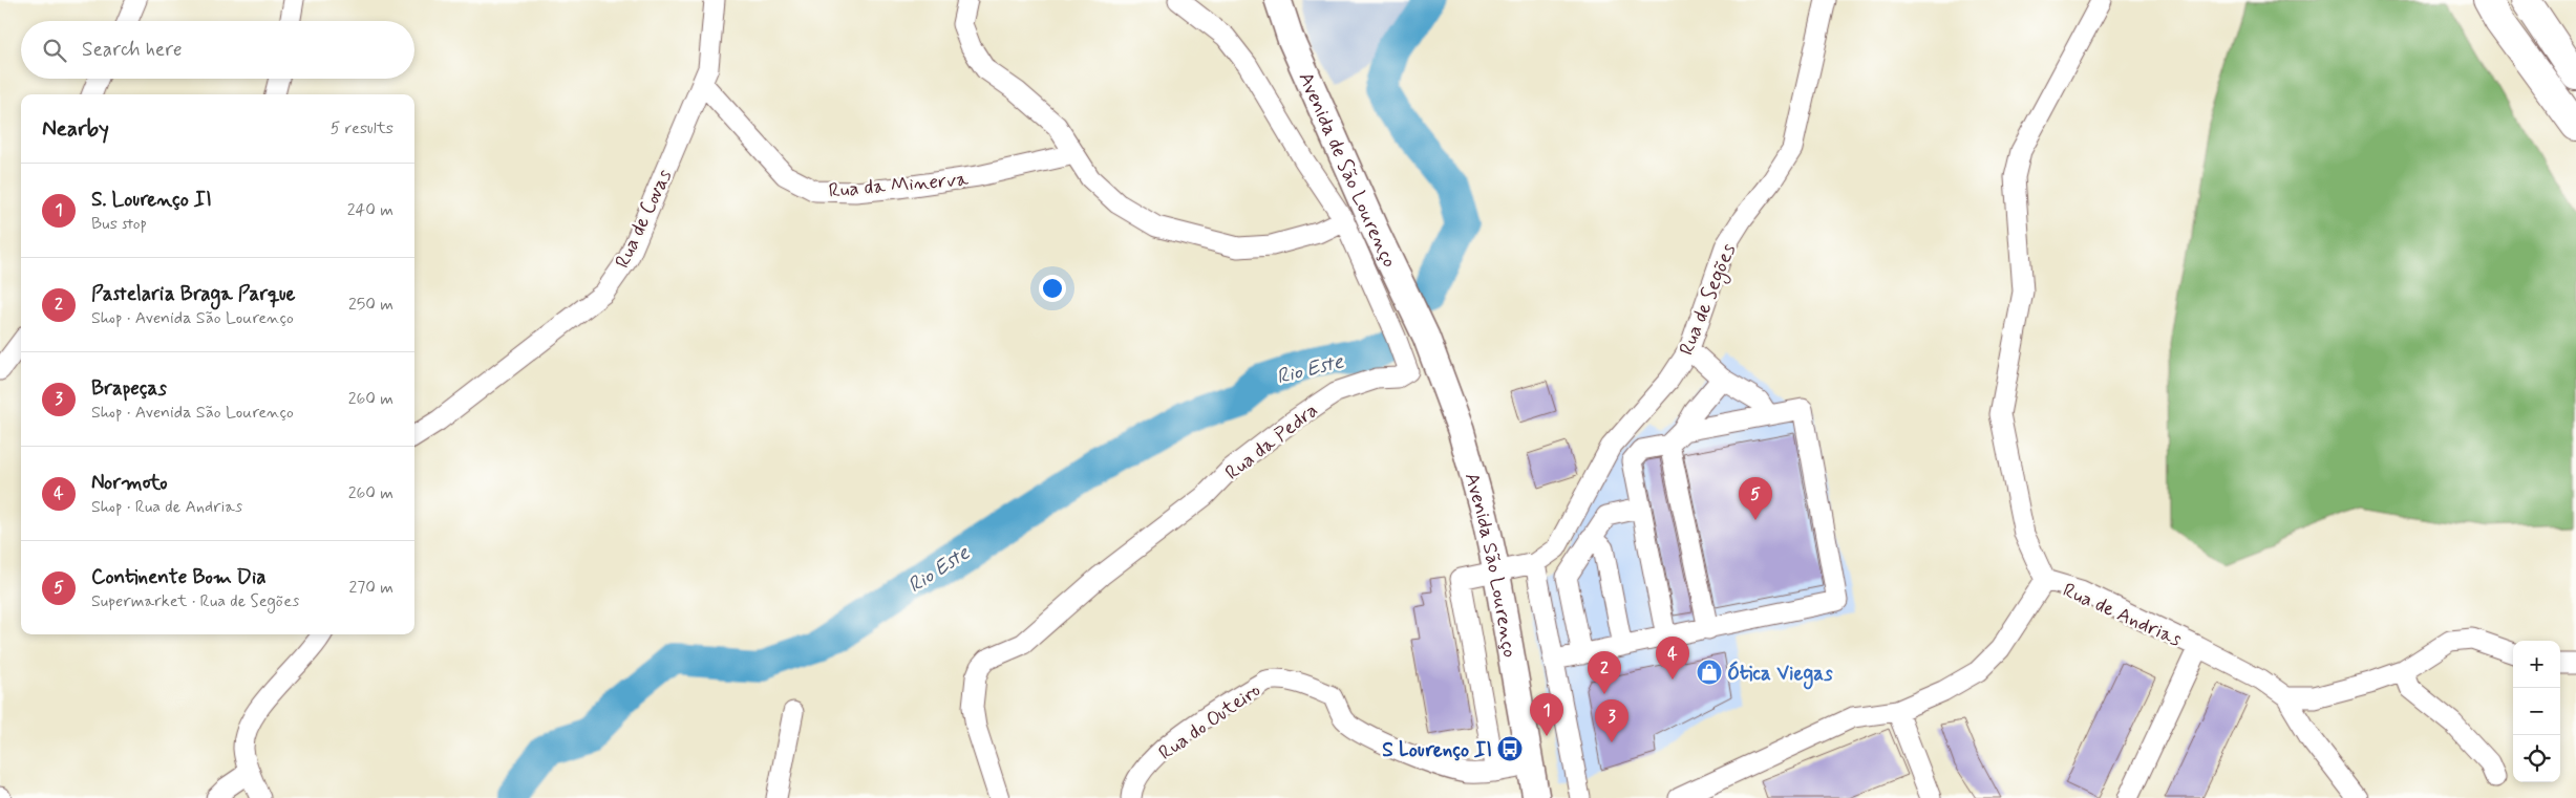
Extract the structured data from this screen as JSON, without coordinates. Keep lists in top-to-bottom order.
{
  "streets": {
    "main road": ["Avenida de São Lourenço", "Avenida São Lourenço"],
    "street": [
      "Rua da Minerva",
      "Rua de Covas",
      "Rua de Segões",
      "Rua da Pedra",
      "Rua de Andrias",
      "Rua do Outeiro"
    ]
  },
  "crossings": [
    ["Avenida de São Lourenço", "Avenida São Lourenço"],
    ["Rua da Minerva", "Rua de Covas"],
    ["Rua de Segões", "Avenida São Lourenço"],
    ["Rua de Segões", "Rua do Outeiro"],
    ["Avenida São Lourenço", "Rua do Outeiro"]
  ],
  "water": ["Rio Este"],
  "places": {
    "shop": ["Ótica Viegas"],
    "bus stop": ["S Lourenço II"]
  },
  "page": {
    "search": "Search here",
    "heading": ["Nearby", "5 results"],
    "list": [
      {
        "mark": "1",
        "name": "S. Lourenço II",
        "note": "Bus stop",
        "value": "240 m"
      },
      {
        "mark": "2",
        "name": "Pastelaria Braga Parque",
        "note": "Shop · Avenida São Lourenço",
        "value": "250 m"
      },
      {
        "mark": "3",
        "name": "Brapeças",
        "note": "Shop · Avenida São Lourenço",
        "value": "260 m"
      },
      {
        "mark": "4",
        "name": "Normoto",
        "note": "Shop · Rua de Andrias",
        "value": "260 m"
      },
      {
        "mark": "5",
        "name": "Continente Bom Dia",
        "note": "Supermarket · Rua de Segões",
        "value": "270 m"
      }
    ],
    "pins": [
      "5",
      "4",
      "2",
      "1",
      "3"
    ],
    "map_buttons": ["+", "−"]
  }
}
